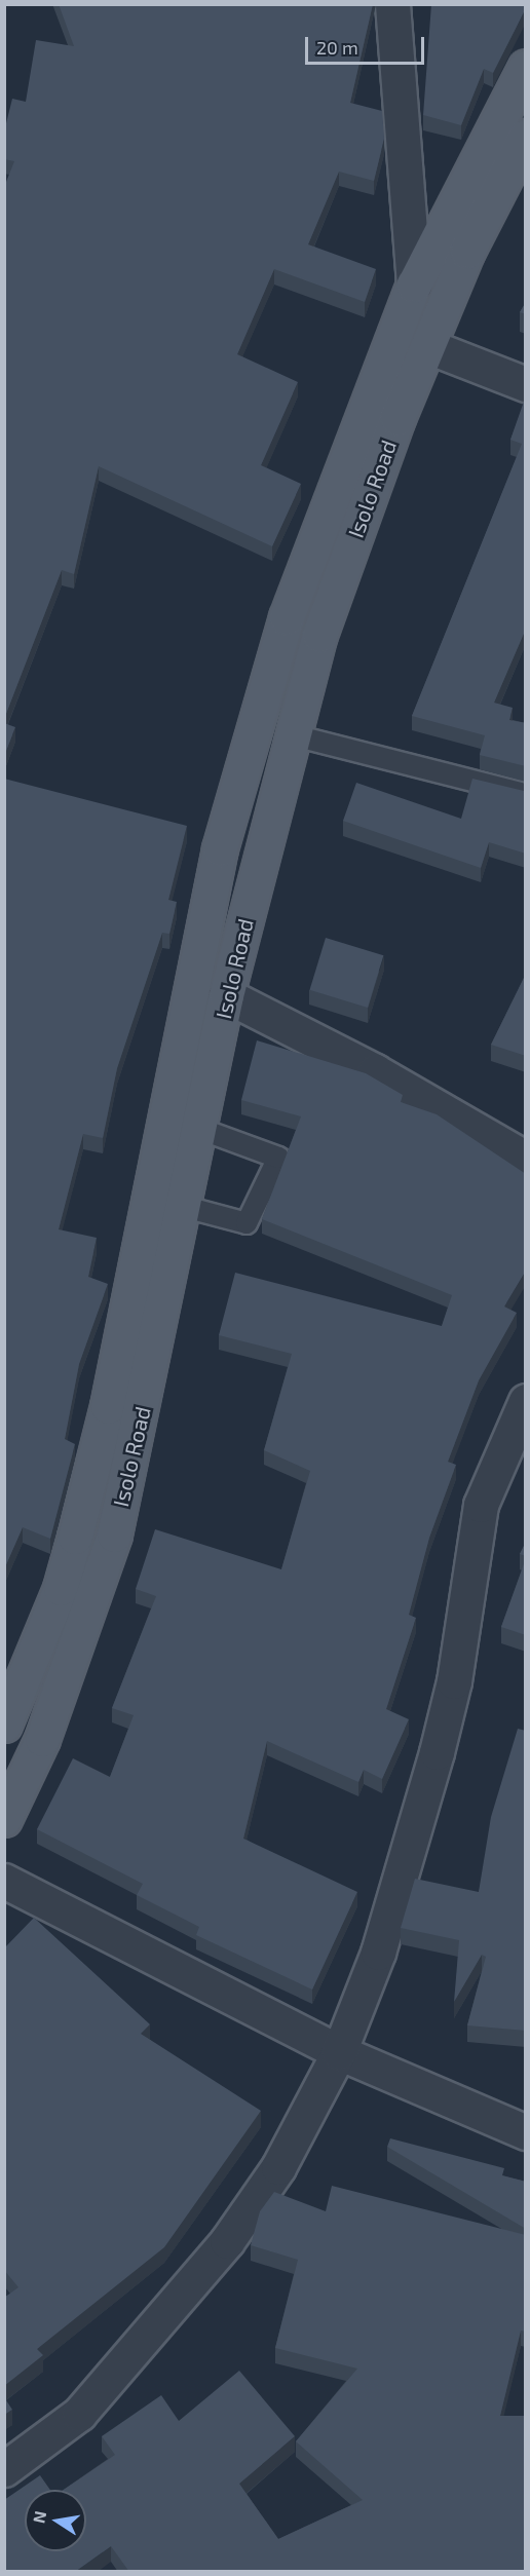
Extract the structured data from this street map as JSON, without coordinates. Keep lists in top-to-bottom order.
{
  "streets": {
    "main road": ["Isolo Road"]
  },
  "scale_bar": "20 m",
  "north": "left"
}
